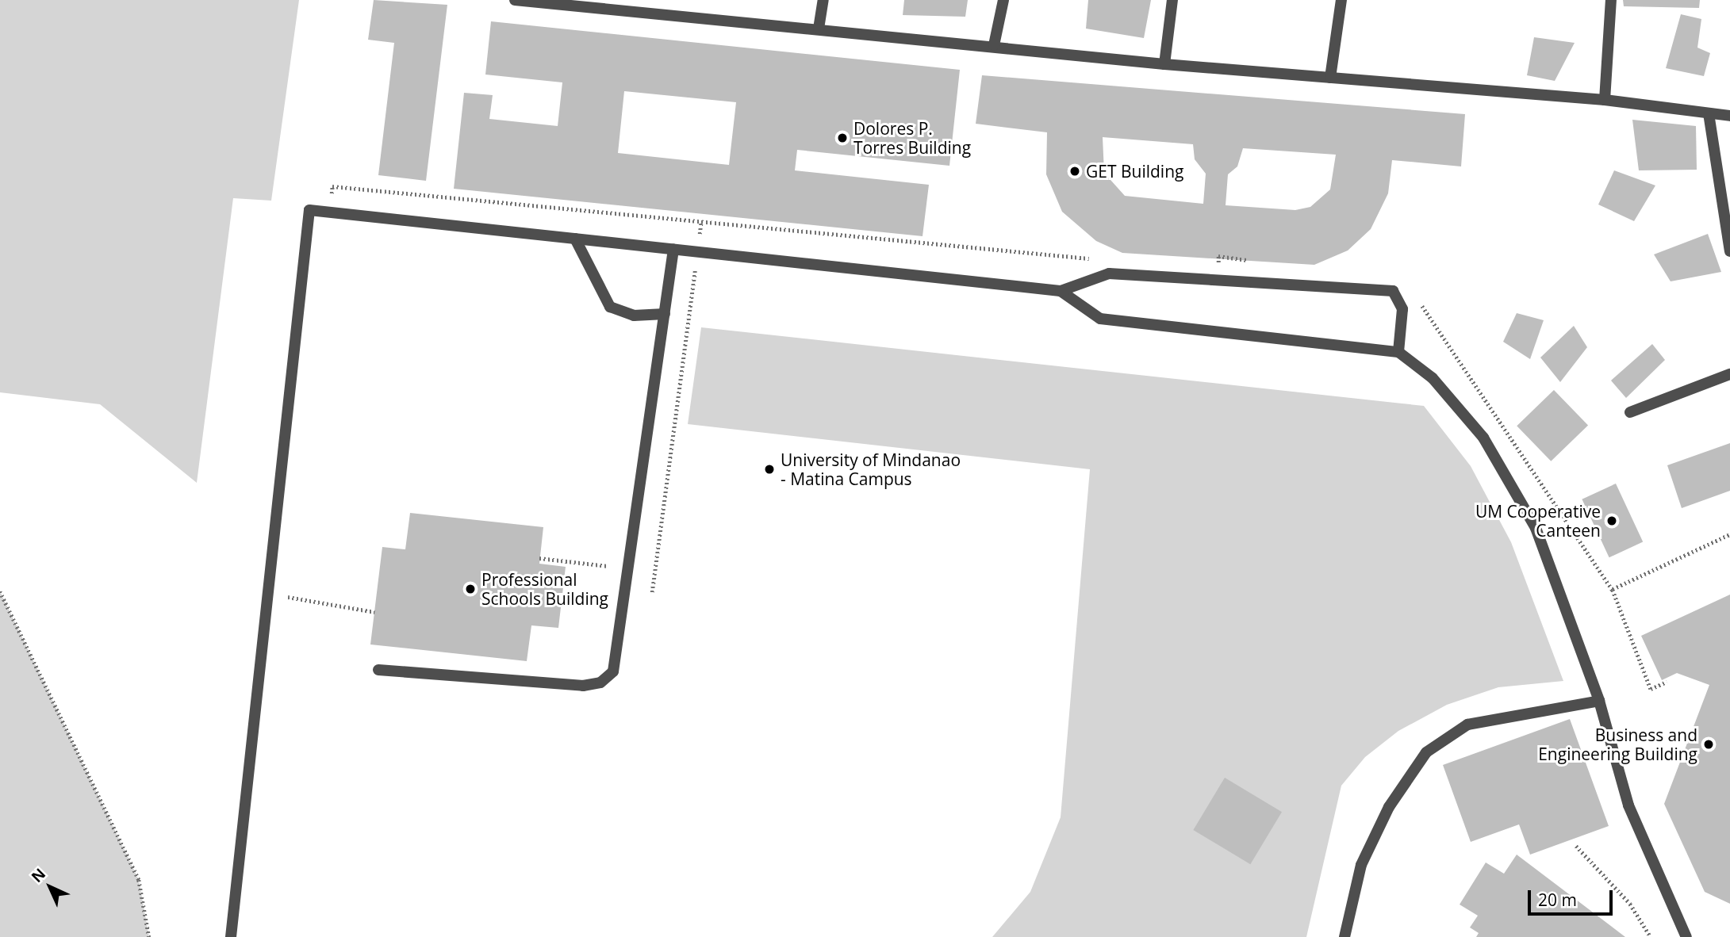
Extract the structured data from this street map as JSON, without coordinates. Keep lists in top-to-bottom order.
{
  "places": [
    "Dolores P. Torres Building",
    "GET Building",
    "University of Mindanao - Matina Campus",
    "UM Cooperative Canteen",
    "Professional Schools Building",
    "Business and Engineering Building"
  ],
  "scale_bar": "20 m",
  "north": "top left"
}
